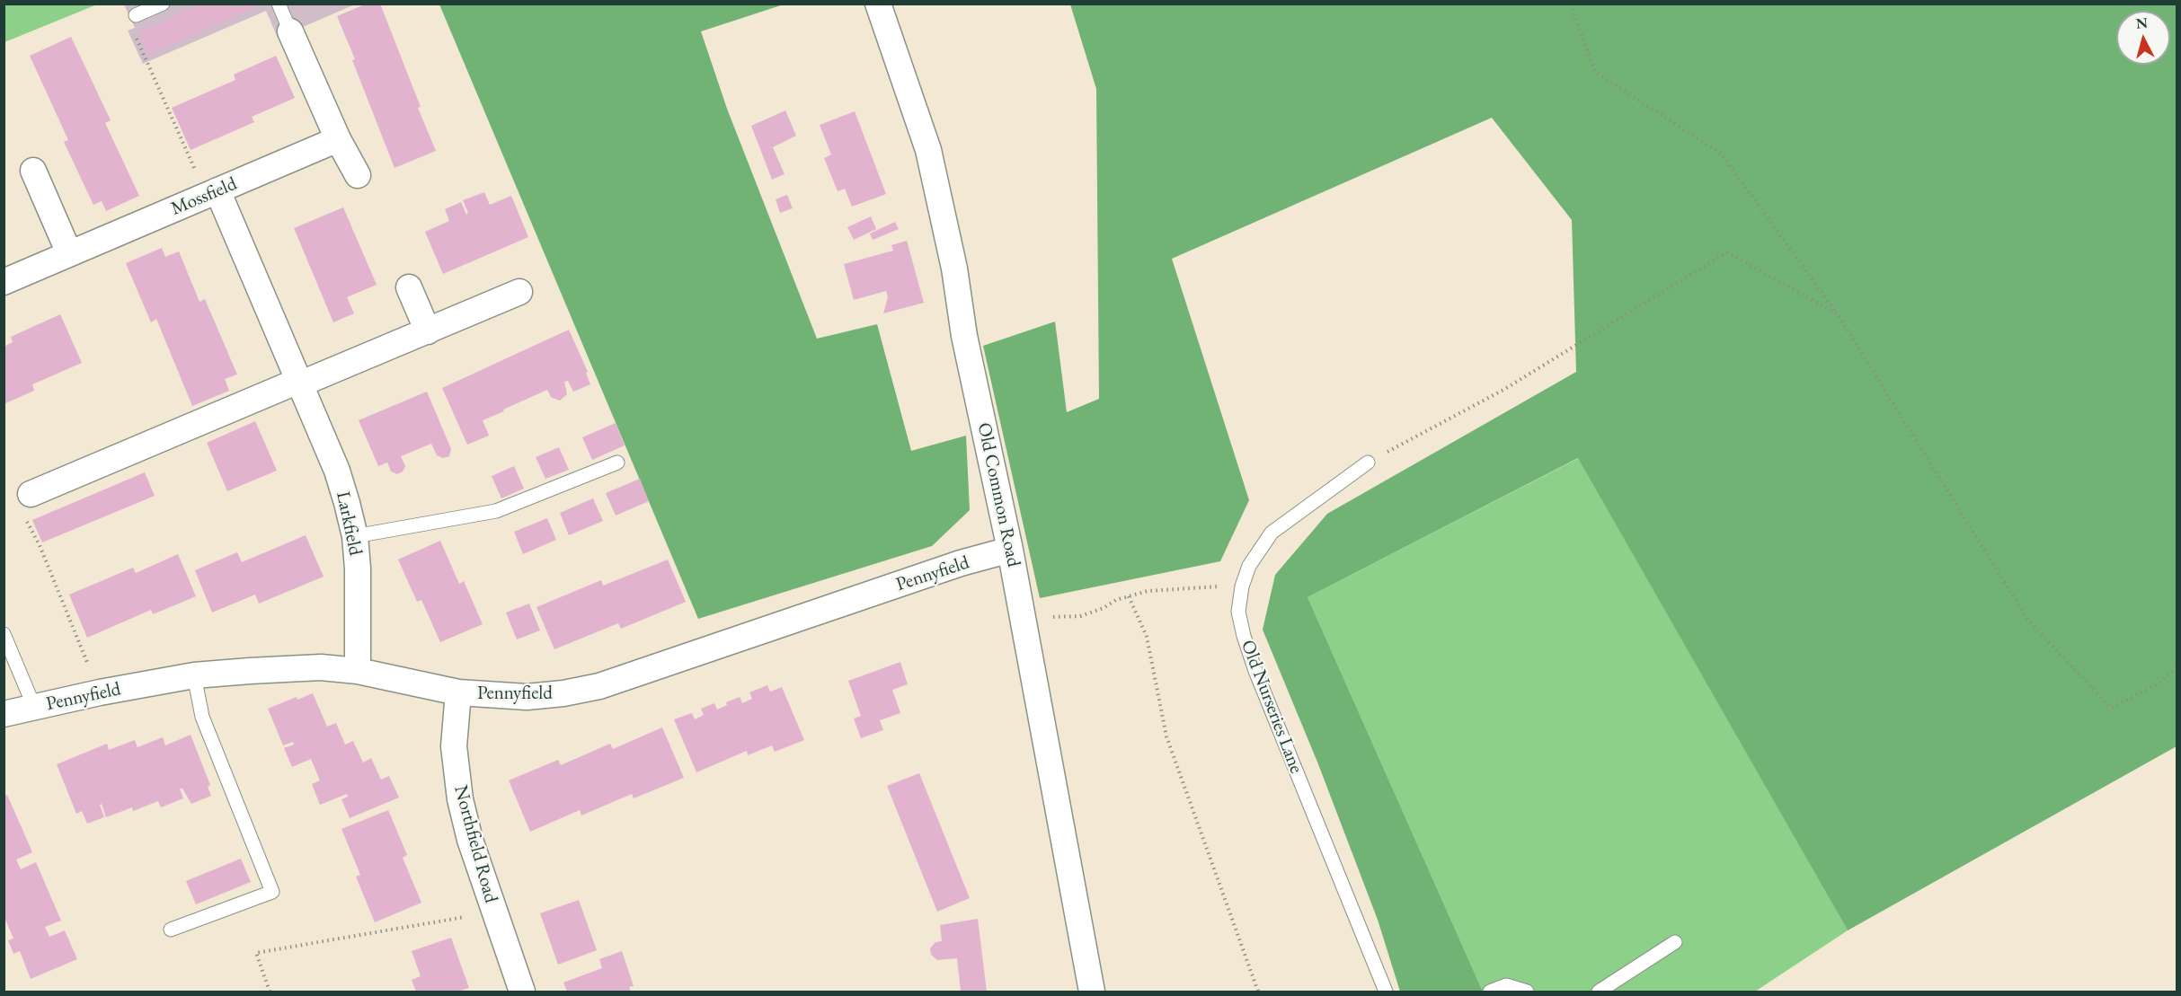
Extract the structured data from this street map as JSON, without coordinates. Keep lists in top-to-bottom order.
{
  "streets": {
    "street": [
      "Mossfield",
      "Old Common Road",
      "Larkfield",
      "Pennyfield",
      "Northfield Road"
    ],
    "lane": ["Old Nurseries Lane"]
  },
  "crossings": [
    ["Mossfield", "Larkfield"],
    ["Old Common Road", "Pennyfield"],
    ["Larkfield", "Pennyfield"],
    ["Pennyfield", "Northfield Road"]
  ],
  "north": "top"
}
